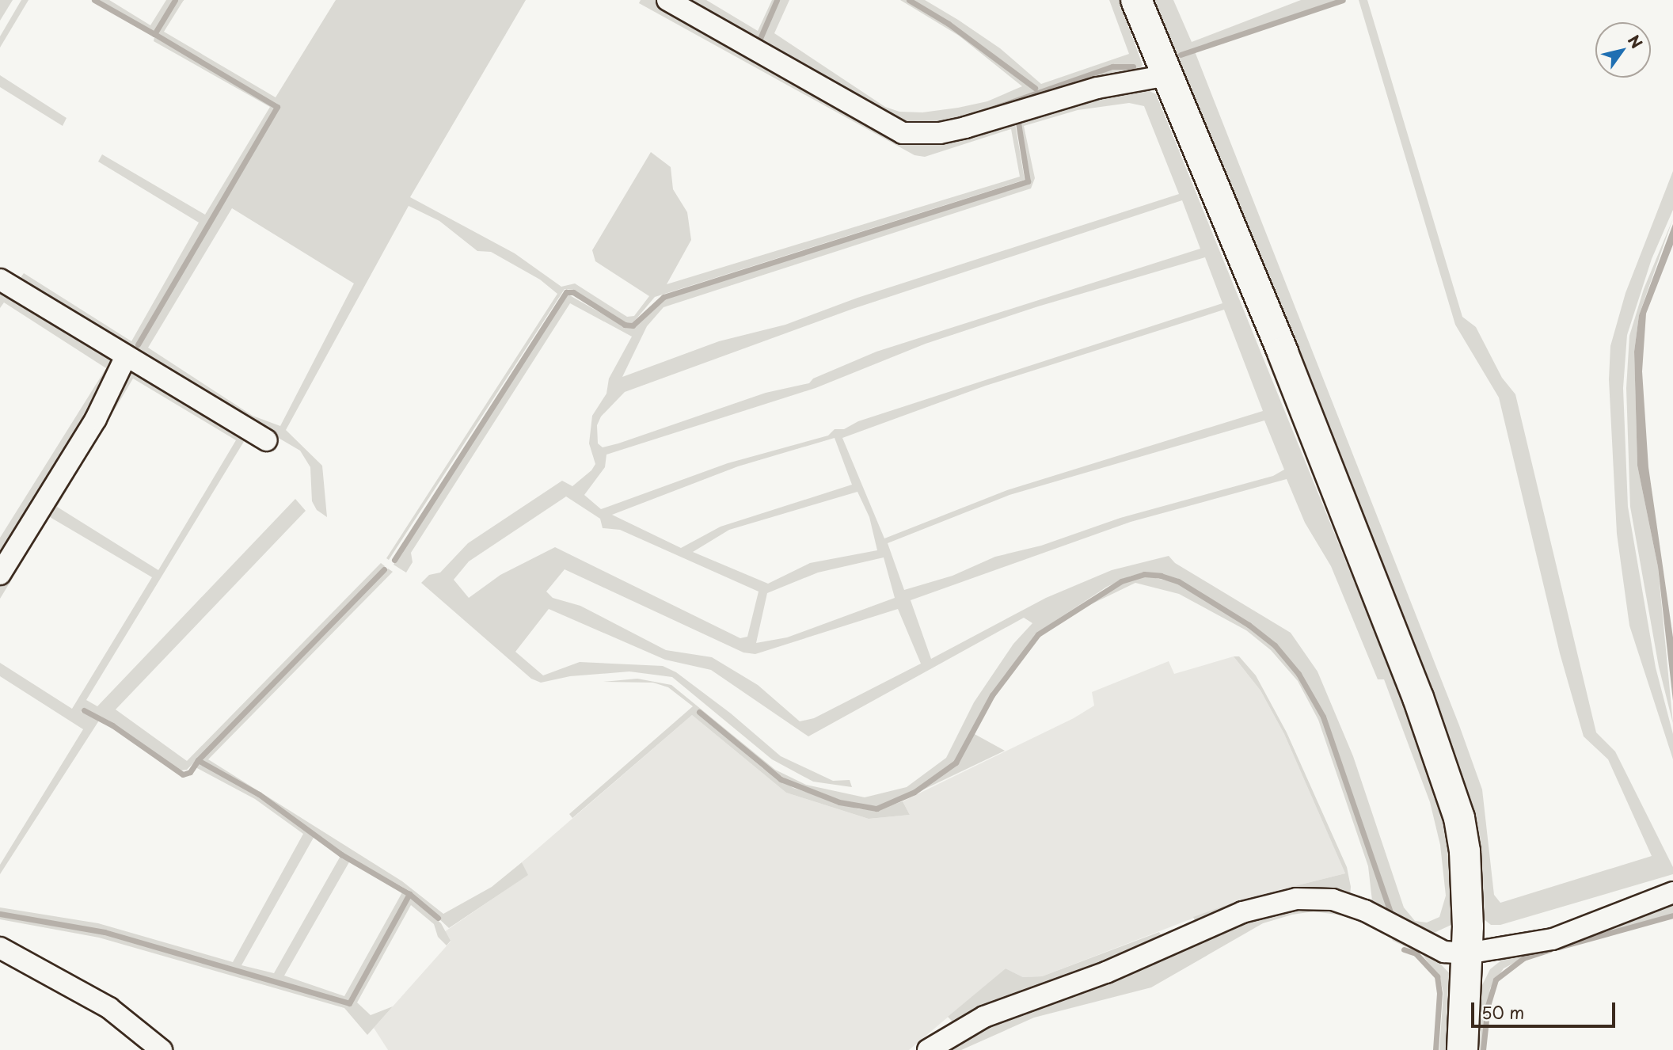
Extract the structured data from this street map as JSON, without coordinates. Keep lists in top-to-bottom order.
{
  "scale_bar": "50 m",
  "north": "top right"
}
